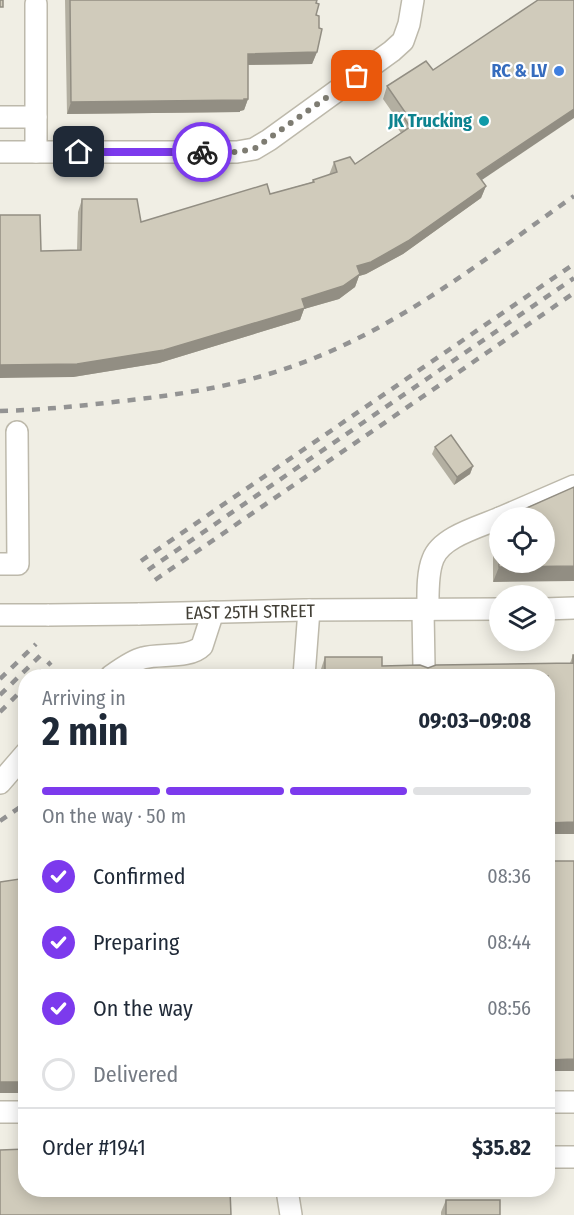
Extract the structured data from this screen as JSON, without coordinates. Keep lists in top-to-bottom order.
{
  "streets": {
    "street": ["EAST 25TH STREET"]
  },
  "places": ["RC & LV", "JK Trucking"],
  "page": {
    "heading": ["2 min", "Arriving in", "09:03–09:08"],
    "panel": ["Order #1941", "$35.82"],
    "bar": "On the way · 50 m",
    "list": [
      ["Confirmed", "08:36"],
      ["Preparing", "08:44"],
      ["On the way", "08:56"],
      "Delivered"
    ]
  }
}
